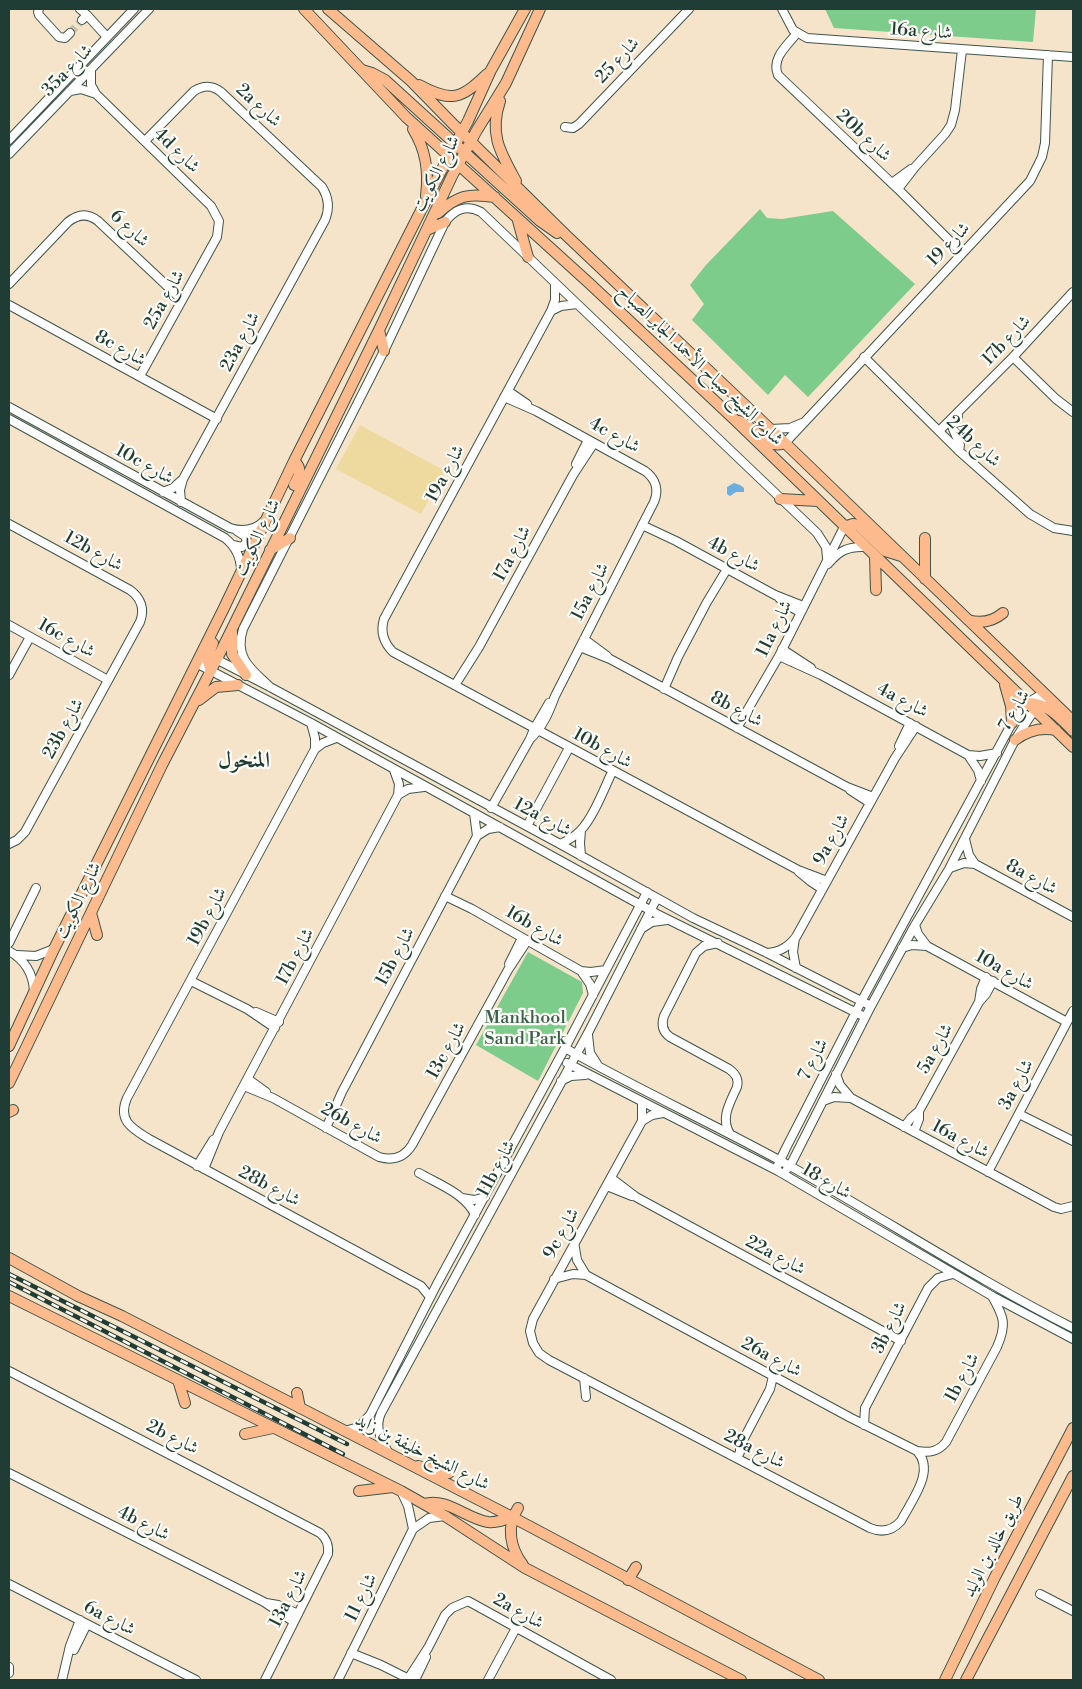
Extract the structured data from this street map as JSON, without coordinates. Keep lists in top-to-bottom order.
{
  "streets": {
    "main road": [
      "شارع الكويت",
      "شارع الشيخ صباح الأحمد الجابر الصباح",
      "شارع الشيخ خليفة بن زايد",
      "طريق خالد بن الوليد"
    ],
    "street": [
      "16a شارع",
      "شارع 25",
      "35a شارع",
      "2a شارع",
      "20b شارع",
      "4d شارع",
      "شارع 6",
      "شارع 19",
      "25a شارع",
      "17b شارع",
      "23a شارع",
      "8c شارع",
      "4c شارع",
      "24b شارع",
      "10c شارع",
      "19a شارع",
      "12b شارع",
      "17a شارع",
      "4b شارع",
      "15a شارع",
      "11a شارع",
      "16c شارع",
      "4a شارع",
      "8b شارع",
      "شارع 7",
      "23b شارع",
      "10b شارع",
      "12a شارع",
      "9a شارع",
      "8a شارع",
      "19b شارع",
      "16b شارع",
      "15b شارع",
      "10a شارع",
      "5a شارع",
      "13c شارع",
      "3a شارع",
      "26b شارع",
      "11b شارع",
      "شارع 18",
      "28b شارع",
      "9c شارع",
      "22a شارع",
      "3b شارع",
      "26a شارع",
      "1b شارع",
      "2b شارع",
      "28a شارع",
      "شارع 11",
      "13a شارع",
      "6a شارع"
    ]
  },
  "crossings": [
    ["16a شارع", "20b شارع"],
    ["16a شارع", "شارع 19"],
    ["16a شارع", "شارع 7"],
    ["16a شارع", "5a شارع"],
    ["16a شارع", "3a شارع"],
    ["2a شارع", "4d شارع"],
    ["2a شارع", "23a شارع"],
    ["20b شارع", "شارع 19"],
    ["4d شارع", "25a شارع"],
    ["شارع الكويت", "شارع الشيخ صباح الأحمد الجابر الصباح"],
    ["شارع الكويت", "12a شارع"],
    ["شارع 6", "25a شارع"],
    ["شارع 19", "شارع الشيخ صباح الأحمد الجابر الصباح"],
    ["شارع 19", "24b شارع"],
    ["25a شارع", "8c شارع"],
    ["17b شارع", "24b شارع"],
    ["17b شارع", "26b شارع"],
    ["17b شارع", "28b شارع"],
    ["23a شارع", "8c شارع"],
    ["23a شارع", "10c شارع"],
    ["شارع الشيخ صباح الأحمد الجابر الصباح", "11a شارع"],
    ["شارع الشيخ صباح الأحمد الجابر الصباح", "شارع 7"],
    ["4c شارع", "19a شارع"],
    ["4c شارع", "17a شارع"],
    ["4c شارع", "15a شارع"],
    ["19a شارع", "10b شارع"],
    ["12b شارع", "23b شارع"],
    ["17a شارع", "10b شارع"],
    ["4b شارع", "15a شارع"],
    ["4b شارع", "11a شارع"],
    ["4b شارع", "13a شارع"],
    ["15a شارع", "8b شارع"],
    ["15a شارع", "10b شارع"],
    ["15a شارع", "12a شارع"],
    ["11a شارع", "4a شارع"],
    ["11a شارع", "8b شارع"],
    ["16c شارع", "23b شارع"],
    ["4a شارع", "9a شارع"],
    ["8b شارع", "9a شارع"],
    ["شارع 7", "12a شارع"],
    ["شارع 7", "شارع 18"],
    ["10b شارع", "9a شارع"],
    ["12a شارع", "9a شارع"],
    ["12a شارع", "11b شارع"],
    ["19b شارع", "28b شارع"],
    ["16b شارع", "15b شارع"],
    ["16b شارع", "13c شارع"],
    ["15b شارع", "26b شارع"],
    ["10a شارع", "5a شارع"],
    ["10a شارع", "3a شارع"],
    ["13c شارع", "26b شارع"],
    ["11b شارع", "شارع 18"],
    ["11b شارع", "28b شارع"],
    ["11b شارع", "شارع الشيخ خليفة بن زايد"],
    ["شارع 18", "9c شارع"],
    ["شارع 18", "3b شارع"],
    ["شارع 18", "1b شارع"],
    ["9c شارع", "22a شارع"],
    ["9c شارع", "28a شارع"],
    ["22a شارع", "3b شارع"],
    ["3b شارع", "26a شارع"],
    ["26a شارع", "1b شارع"],
    ["26a شارع", "28a شارع"],
    ["1b شارع", "28a شارع"],
    ["2b شارع", "13a شارع"]
  ],
  "districts": ["المنخول"],
  "parks": ["Mankhool Sand Park"]
}
